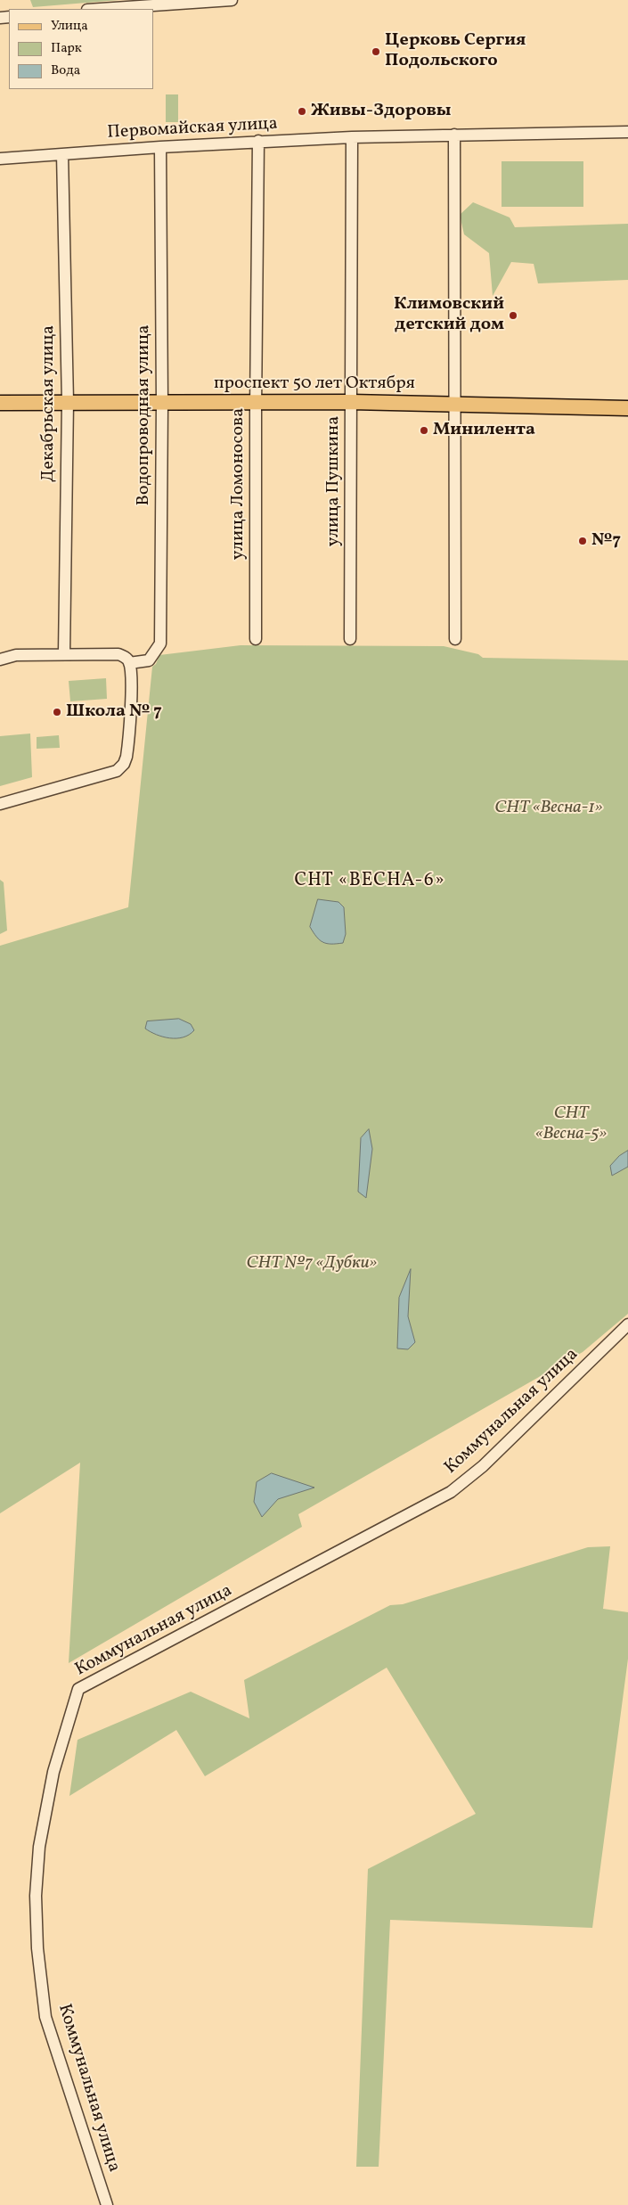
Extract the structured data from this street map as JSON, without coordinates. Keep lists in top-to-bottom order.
{
  "streets": {
    "main road": ["проспект 50 лет Октября"],
    "street": [
      "Первомайская улица",
      "Декабрьская улица",
      "Водопроводная улица",
      "улица Пушкина",
      "улица Ломоносова",
      "Коммунальная улица"
    ]
  },
  "crossings": [
    ["Первомайская улица", "Декабрьская улица"],
    ["Первомайская улица", "Водопроводная улица"],
    ["Первомайская улица", "улица Пушкина"],
    ["Первомайская улица", "улица Ломоносова"],
    ["проспект 50 лет Октября", "Декабрьская улица"],
    ["проспект 50 лет Октября", "Водопроводная улица"],
    ["проспект 50 лет Октября", "улица Пушкина"],
    ["проспект 50 лет Октября", "улица Ломоносова"]
  ],
  "districts": ["СНТ «ВЕСНА-6»"],
  "parks": ["СНТ «Весна-1»", "СНТ «Весна-5»", "СНТ №7 «Дубки»"],
  "places": [
    "Церковь Сергия Подольского",
    "Живы-Здоровы",
    "Климовский детский дом",
    "Минилента",
    "№7",
    "Школа № 7"
  ],
  "legend": ["Улица", "Парк", "Вода"]
}
